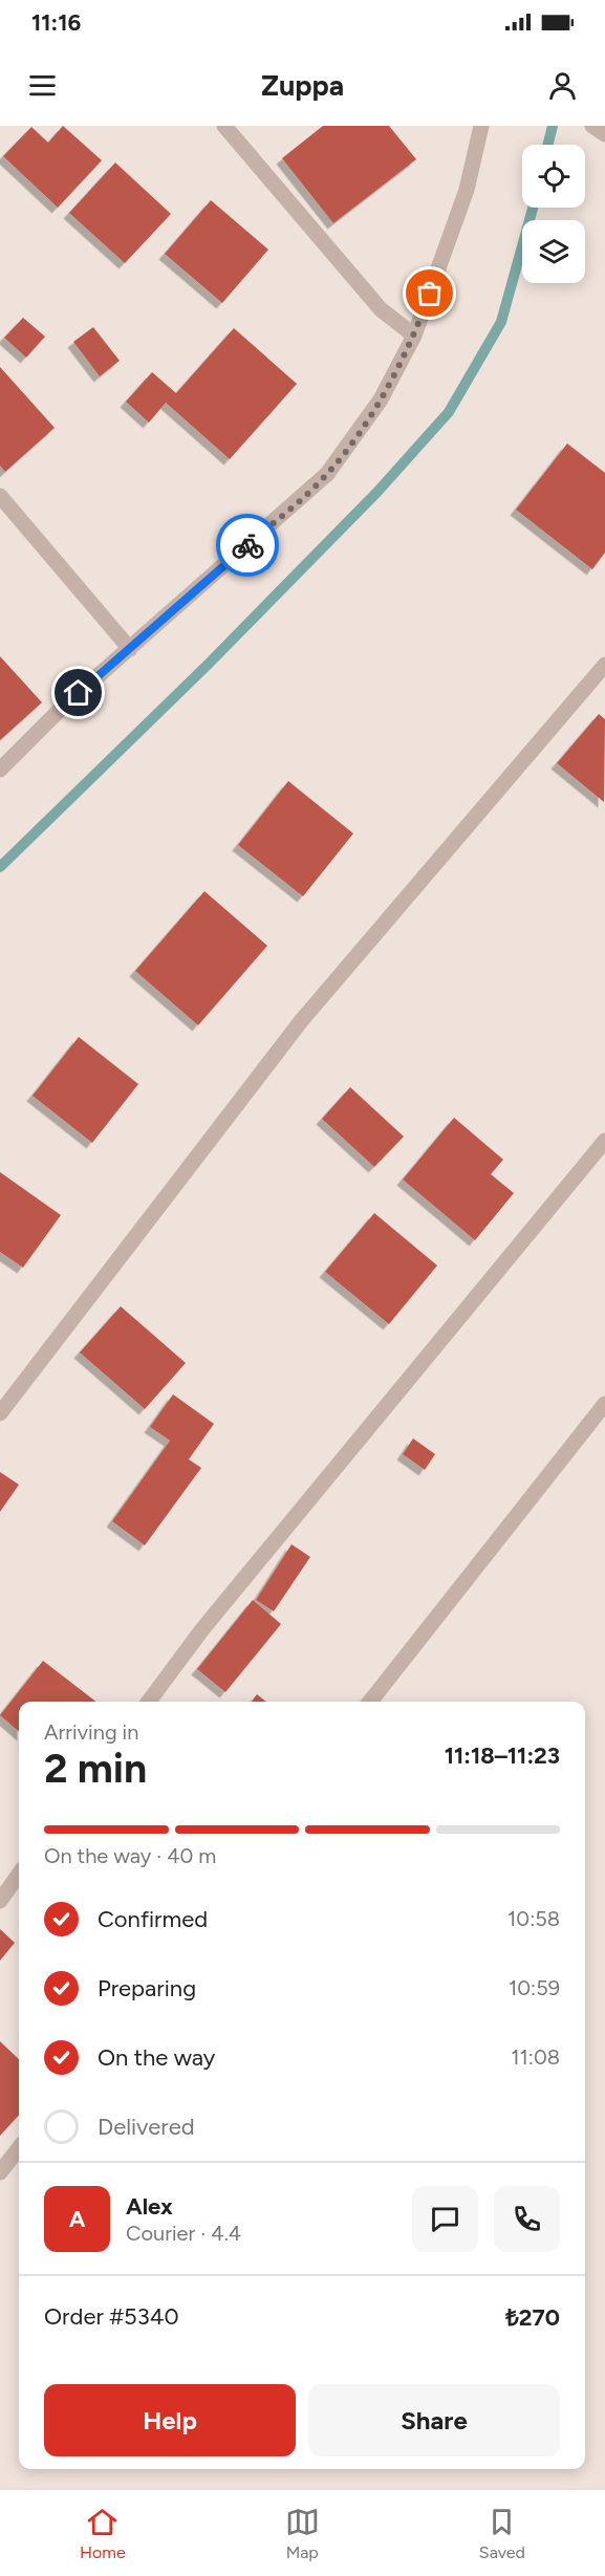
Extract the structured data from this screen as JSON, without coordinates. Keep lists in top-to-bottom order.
{
  "page": {
    "status": "11:16",
    "header": "Zuppa",
    "heading": ["2 min", "Arriving in", "11:18–11:23"],
    "panel": [
      "Alex",
      "Courier · 4.4",
      "Order #5340",
      "₺270"
    ],
    "bar": "On the way · 40 m",
    "list": [
      ["Confirmed", "10:58"],
      ["Preparing", "10:59"],
      ["On the way", "11:08"],
      "Delivered"
    ],
    "round": "A",
    "buttons": ["Help", "Share"],
    "tabs": ["Home", "Map", "Saved"]
  }
}
